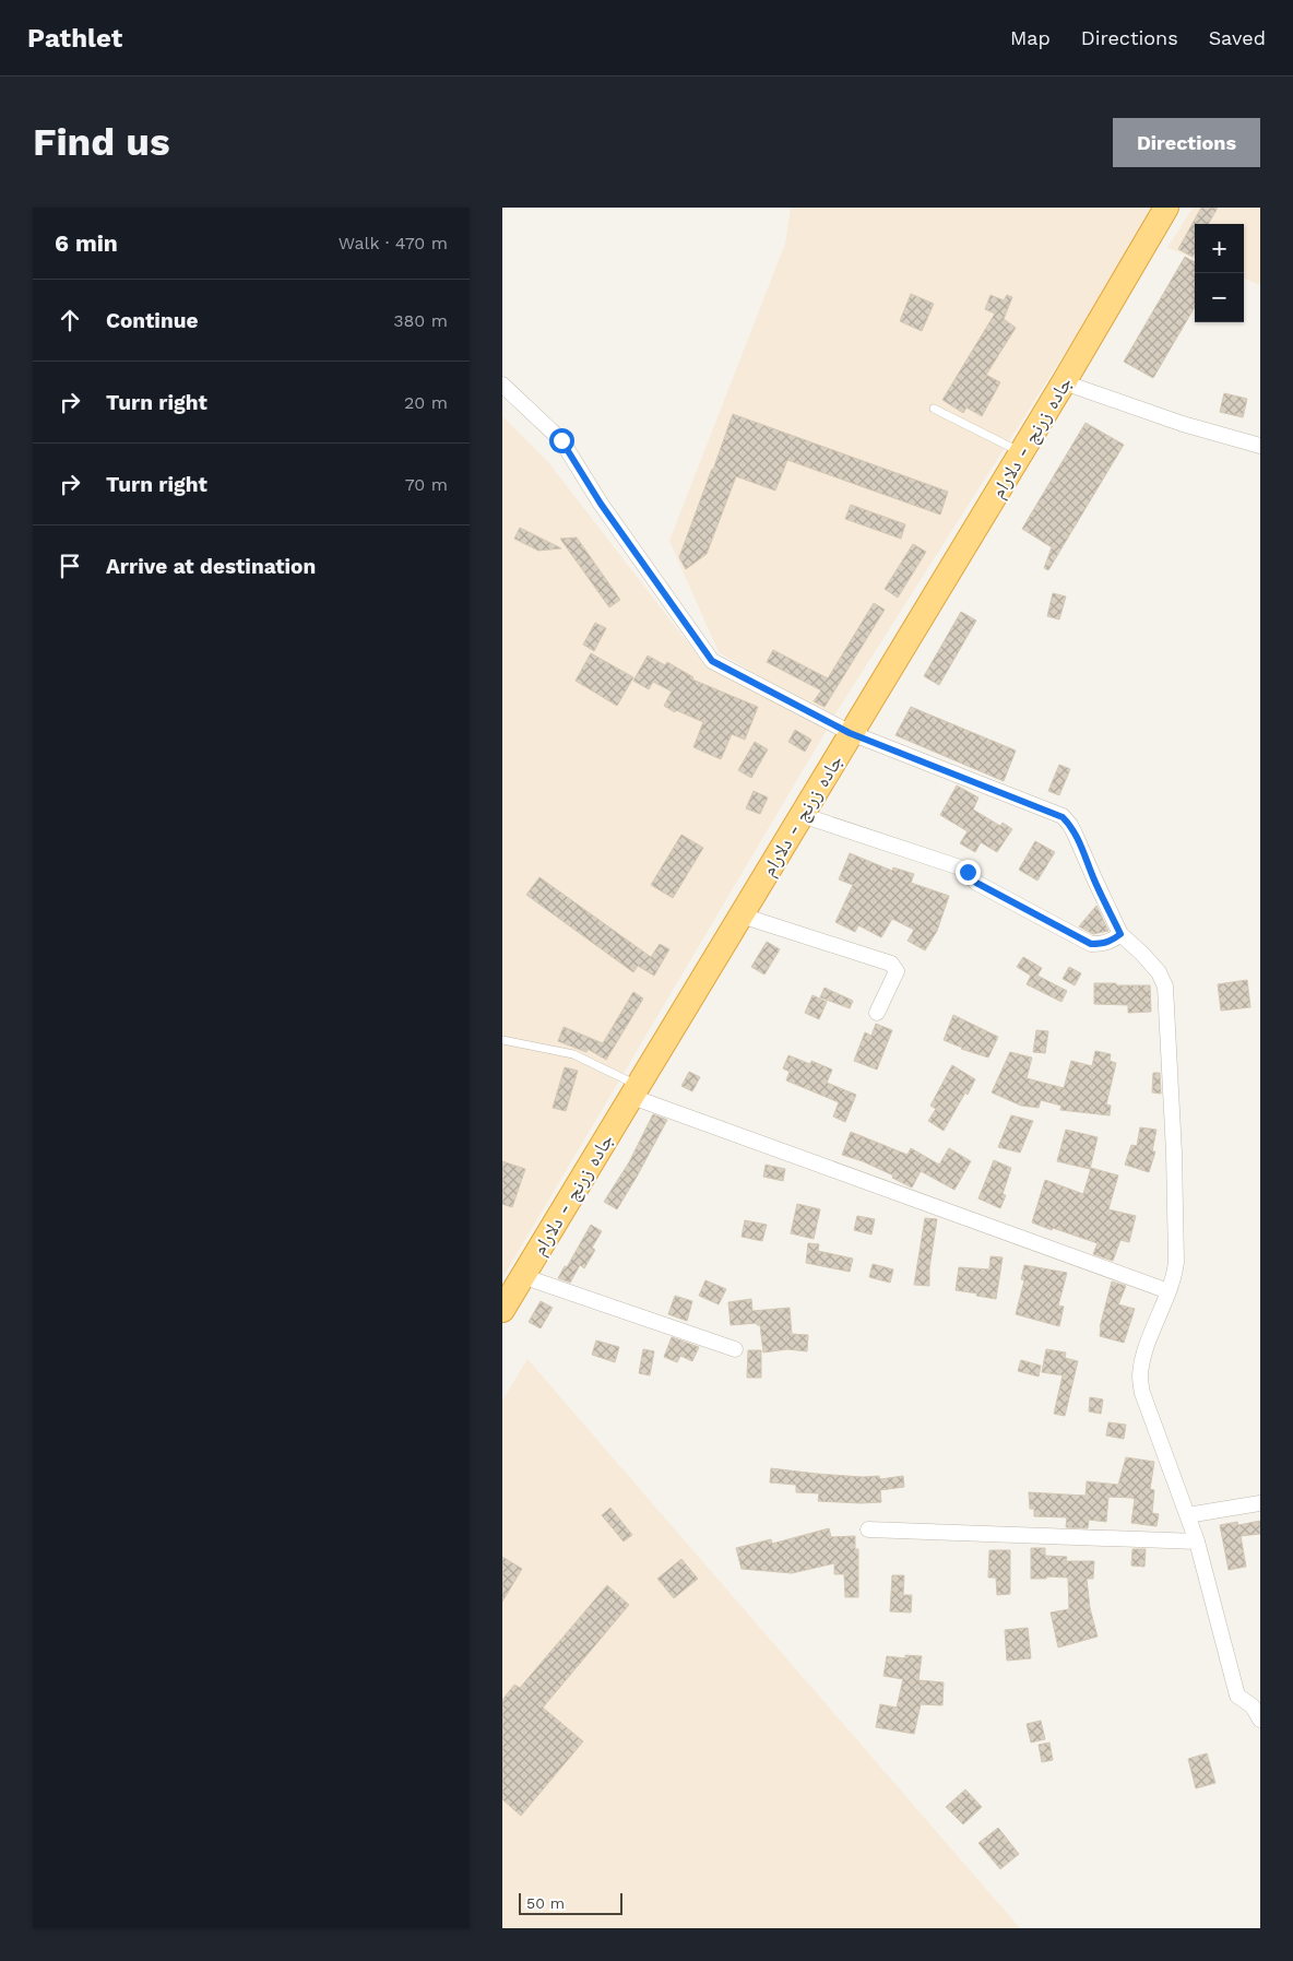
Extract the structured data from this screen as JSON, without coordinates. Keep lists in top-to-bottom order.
{
  "streets": {
    "highway": ["جاده زرنج - دلارام"]
  },
  "scale_bar": "50 m",
  "page": {
    "header": "Pathlet",
    "nav": ["Map", "Directions", "Saved"],
    "buttons": "Directions",
    "title": "Find us",
    "heading": ["6 min", "Walk · 470 m"],
    "map_buttons": ["+", "−"],
    "list": [
      ["Continue", "380 m"],
      ["Turn right", "20 m"],
      ["Turn right", "70 m"],
      "Arrive at destination"
    ],
    "scale": "50 m"
  }
}
